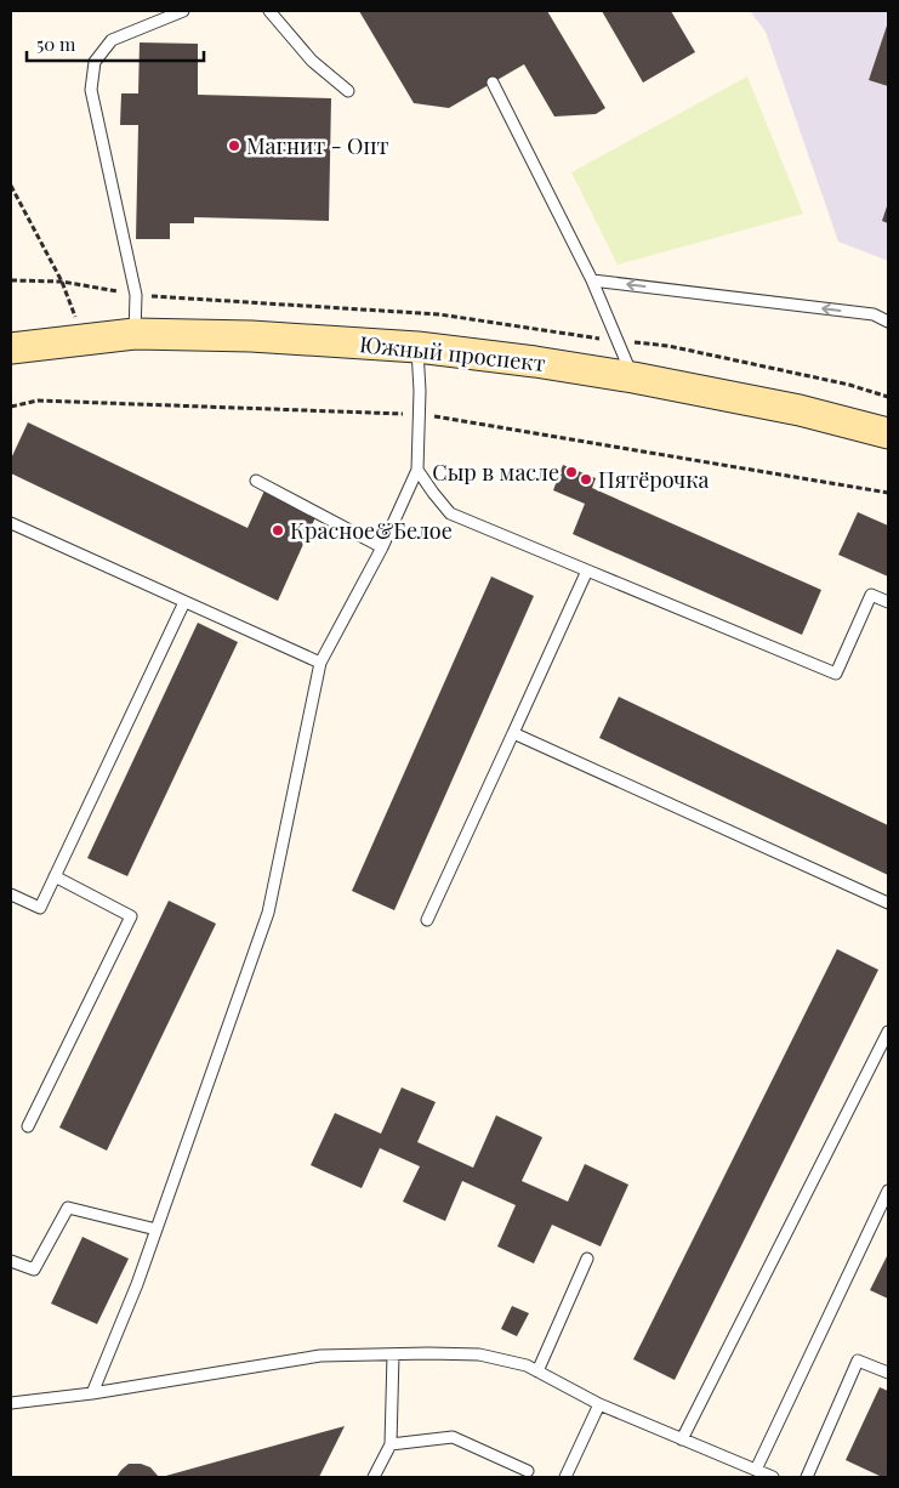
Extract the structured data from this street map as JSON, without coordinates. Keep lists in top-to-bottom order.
{
  "streets": {
    "main road": ["Южный проспект"]
  },
  "places": [
    "Магнит - Опт",
    "Сыр в масле",
    "Пятёрочка",
    "Красное&Белое"
  ],
  "scale_bar": "50 m"
}
